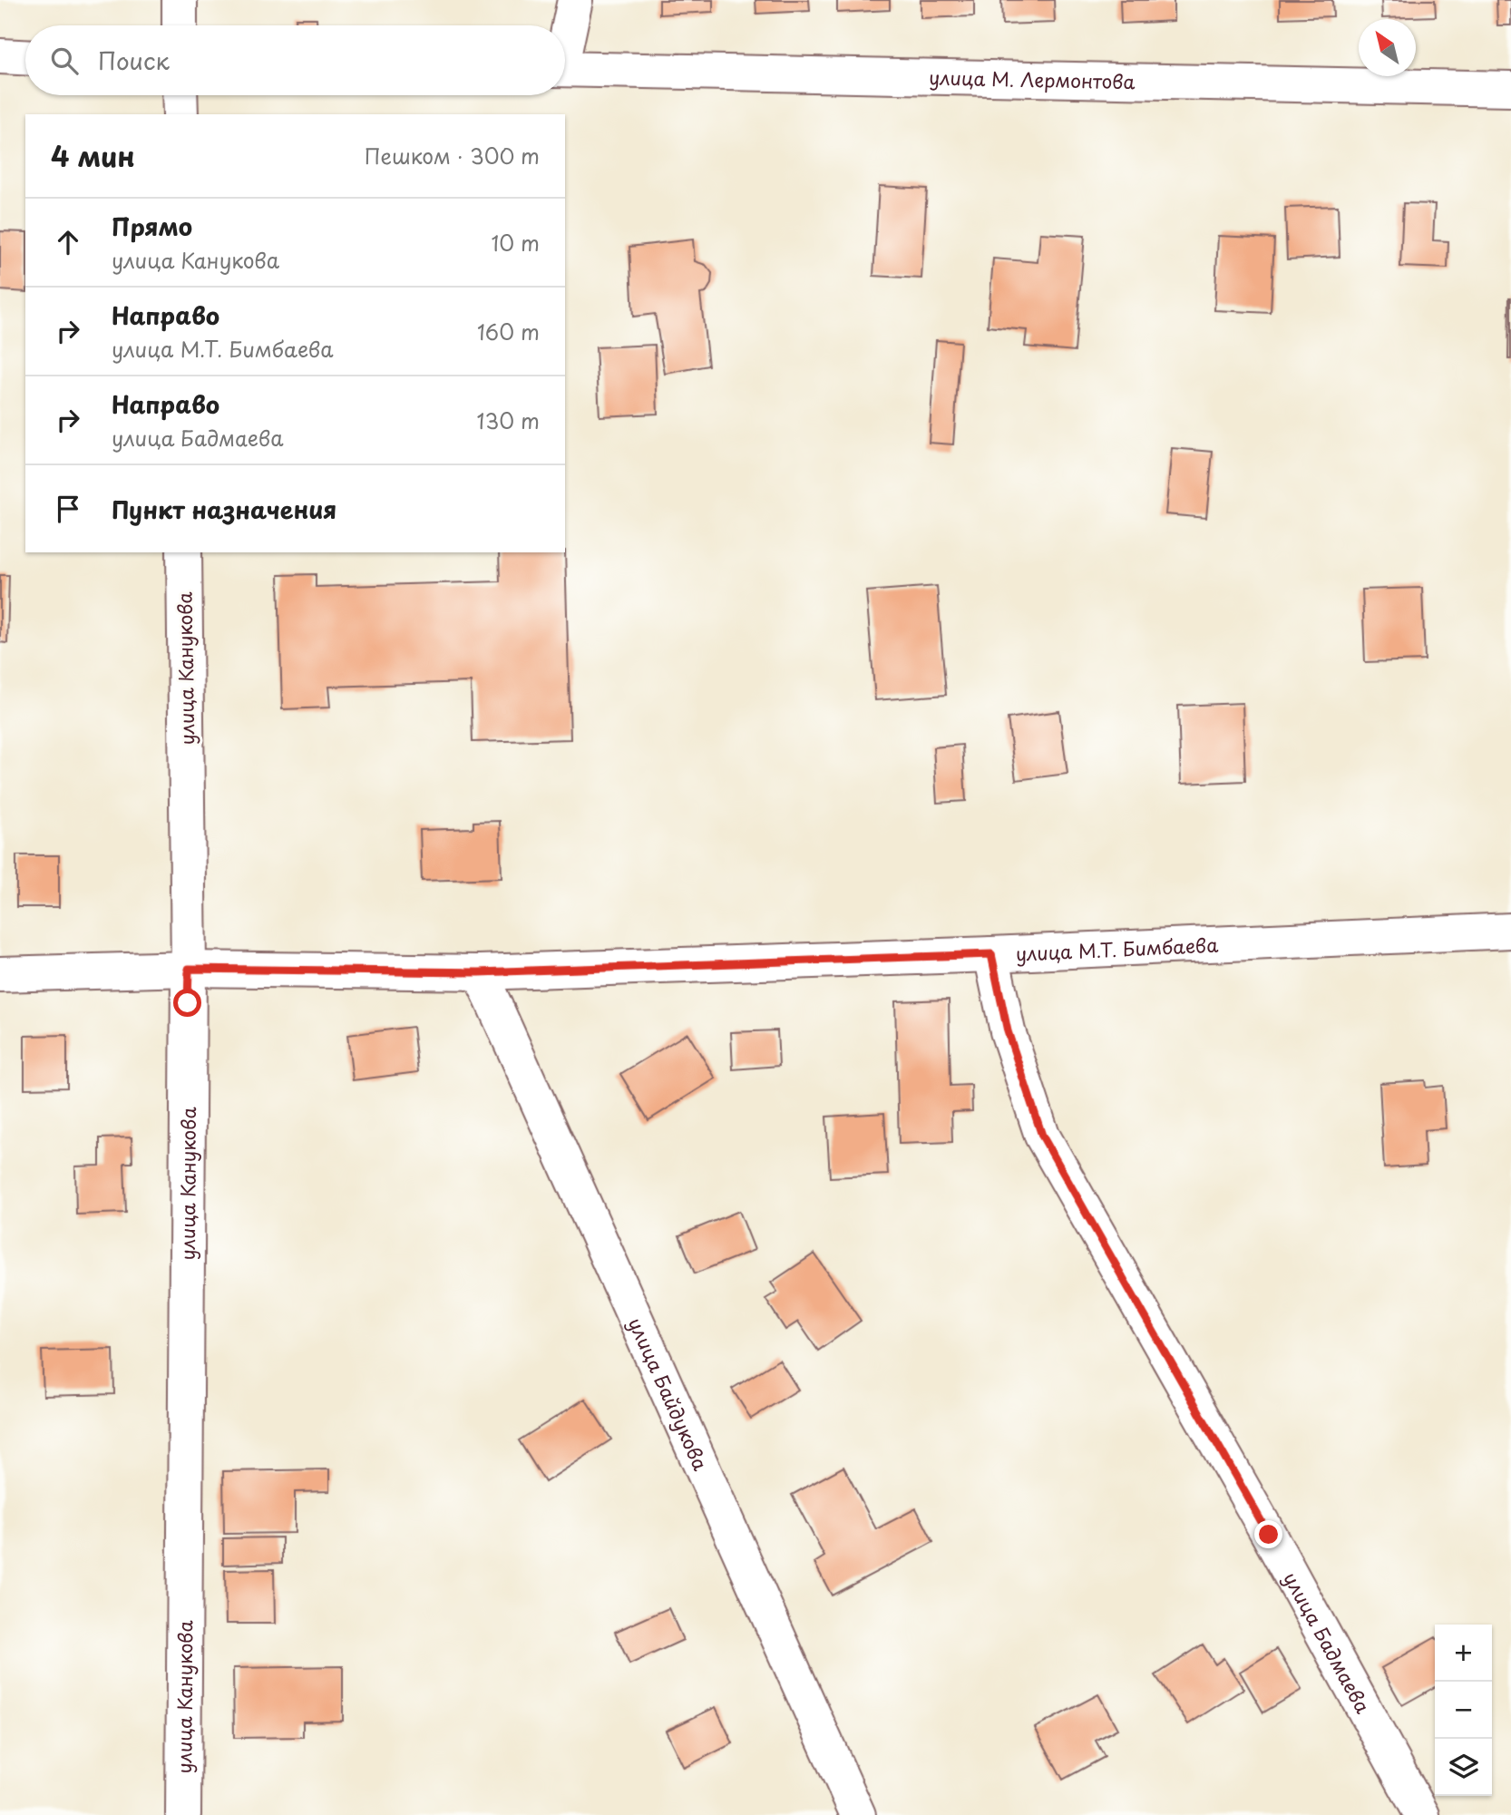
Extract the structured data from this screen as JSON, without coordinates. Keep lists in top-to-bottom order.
{
  "streets": {
    "street": [
      "улица М. Лермонтова",
      "улица Канукова",
      "улица М.Т. Бимбаева",
      "улица Байдукова",
      "улица Бадмаева"
    ]
  },
  "crossings": [
    ["улица Канукова", "улица М.Т. Бимбаева"],
    ["улица М.Т. Бимбаева", "улица Байдукова"],
    ["улица М.Т. Бимбаева", "улица Бадмаева"]
  ],
  "north": "top left",
  "page": {
    "search": "Поиск",
    "heading": ["4 мин", "Пешком · 300 m"],
    "list": [
      ["Прямо", "улица Канукова", "10 m"],
      ["Направо", "улица М.Т. Бимбаева", "160 m"],
      ["Направо", "улица Бадмаева", "130 m"],
      "Пункт назначения"
    ],
    "map_buttons": ["+", "−"]
  }
}
